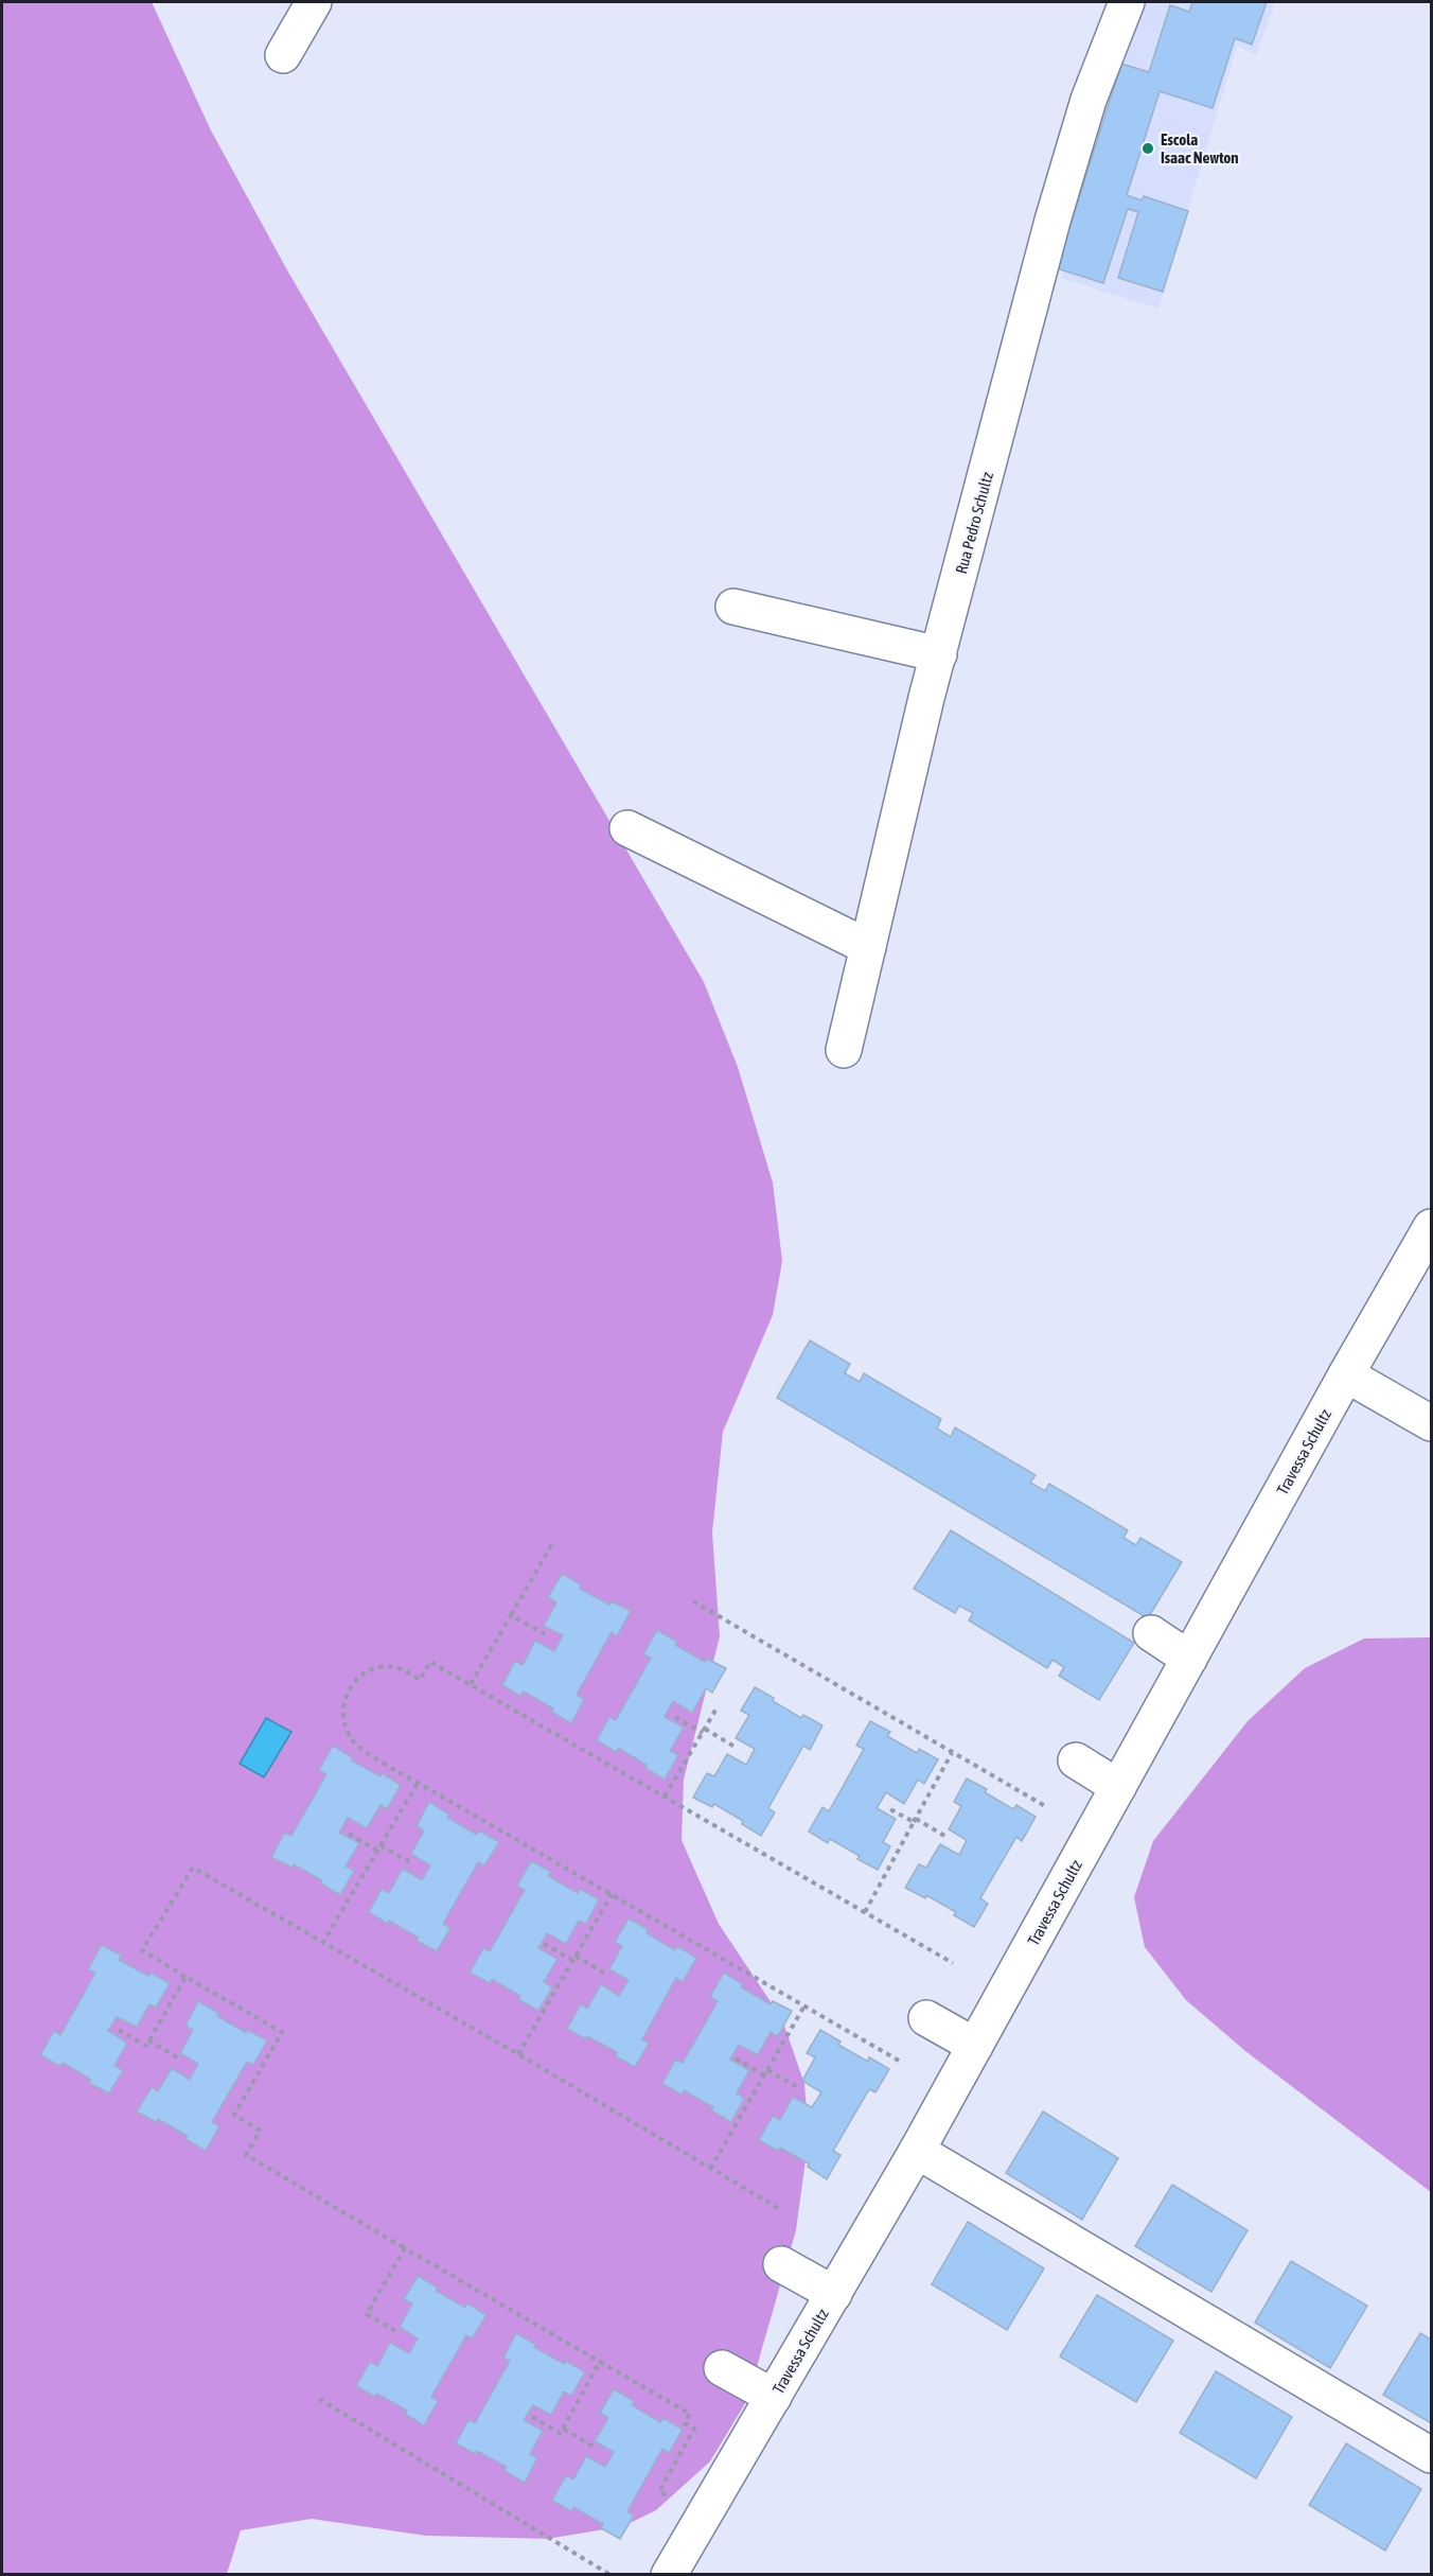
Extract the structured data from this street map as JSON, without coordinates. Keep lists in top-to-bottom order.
{
  "streets": {
    "street": ["Rua Pedro Schultz", "Travessa Schultz"]
  },
  "places": ["Escola Isaac Newton"]
}
